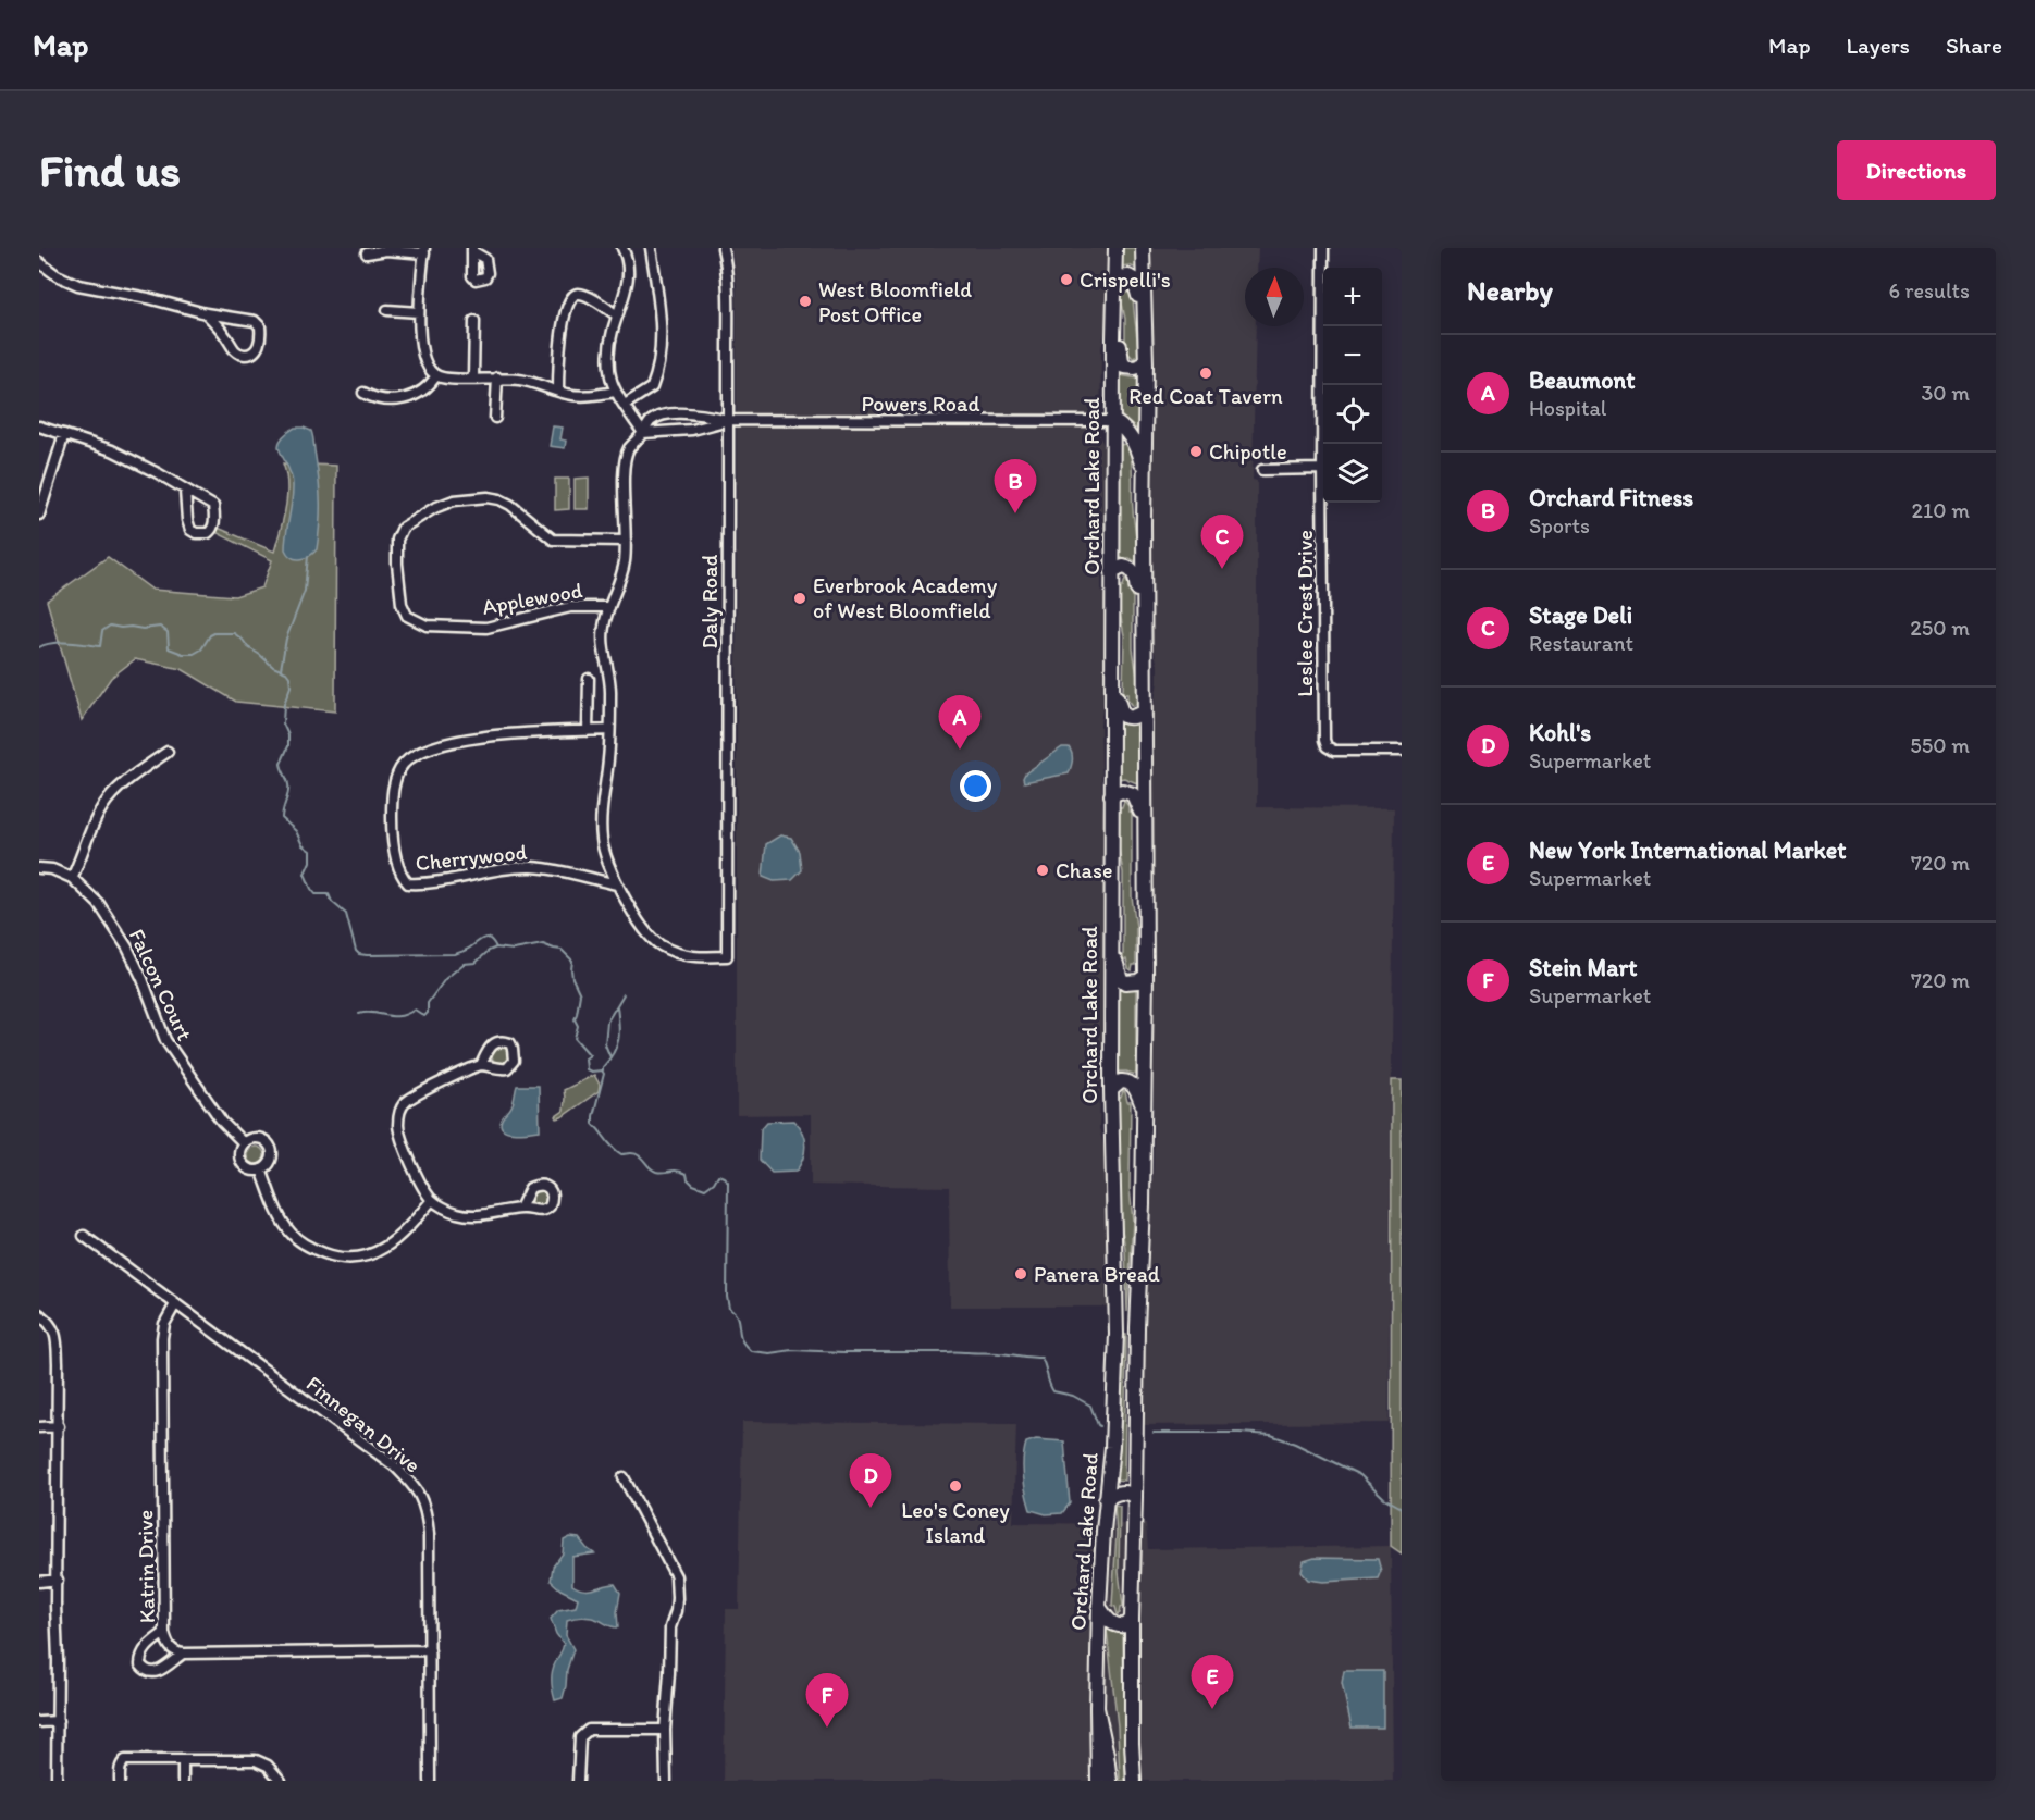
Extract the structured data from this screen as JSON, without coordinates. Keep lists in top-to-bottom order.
{
  "streets": {
    "main road": ["Orchard Lake Road"],
    "street": [
      "Powers Road",
      "Applewood",
      "Daly Road",
      "Leslee Crest Drive",
      "Cherrywood",
      "Falcon Court",
      "Finnegan Drive",
      "Katrin Drive"
    ]
  },
  "crossings": [
    ["Powers Road", "Orchard Lake Road"],
    ["Powers Road", "Daly Road"],
    ["Daly Road", "Cherrywood"],
    ["Finnegan Drive", "Katrin Drive"]
  ],
  "places": [
    "Crispelli's",
    "West Bloomfield Post Office",
    "Red Coat Tavern",
    "Chipotle",
    "Everbrook Academy of West Bloomfield",
    "Chase",
    "Panera Bread",
    "Leo's Coney Island"
  ],
  "north": "top",
  "page": {
    "header": "Map",
    "nav": ["Map", "Layers", "Share"],
    "buttons": "Directions",
    "title": "Find us",
    "heading": ["Nearby", "6 results"],
    "map_buttons": ["+", "−"],
    "list": [
      {
        "mark": "A",
        "name": "Beaumont",
        "note": "Hospital",
        "value": "30 m"
      },
      {
        "mark": "B",
        "name": "Orchard Fitness",
        "note": "Sports",
        "value": "210 m"
      },
      {
        "mark": "C",
        "name": "Stage Deli",
        "note": "Restaurant",
        "value": "250 m"
      },
      {
        "mark": "D",
        "name": "Kohl's",
        "note": "Supermarket",
        "value": "550 m"
      },
      {
        "mark": "E",
        "name": "New York International Market",
        "note": "Supermarket",
        "value": "720 m"
      },
      {
        "mark": "F",
        "name": "Stein Mart",
        "note": "Supermarket",
        "value": "720 m"
      }
    ],
    "pins": [
      "B",
      "C",
      "A",
      "D",
      "E",
      "F"
    ]
  }
}
